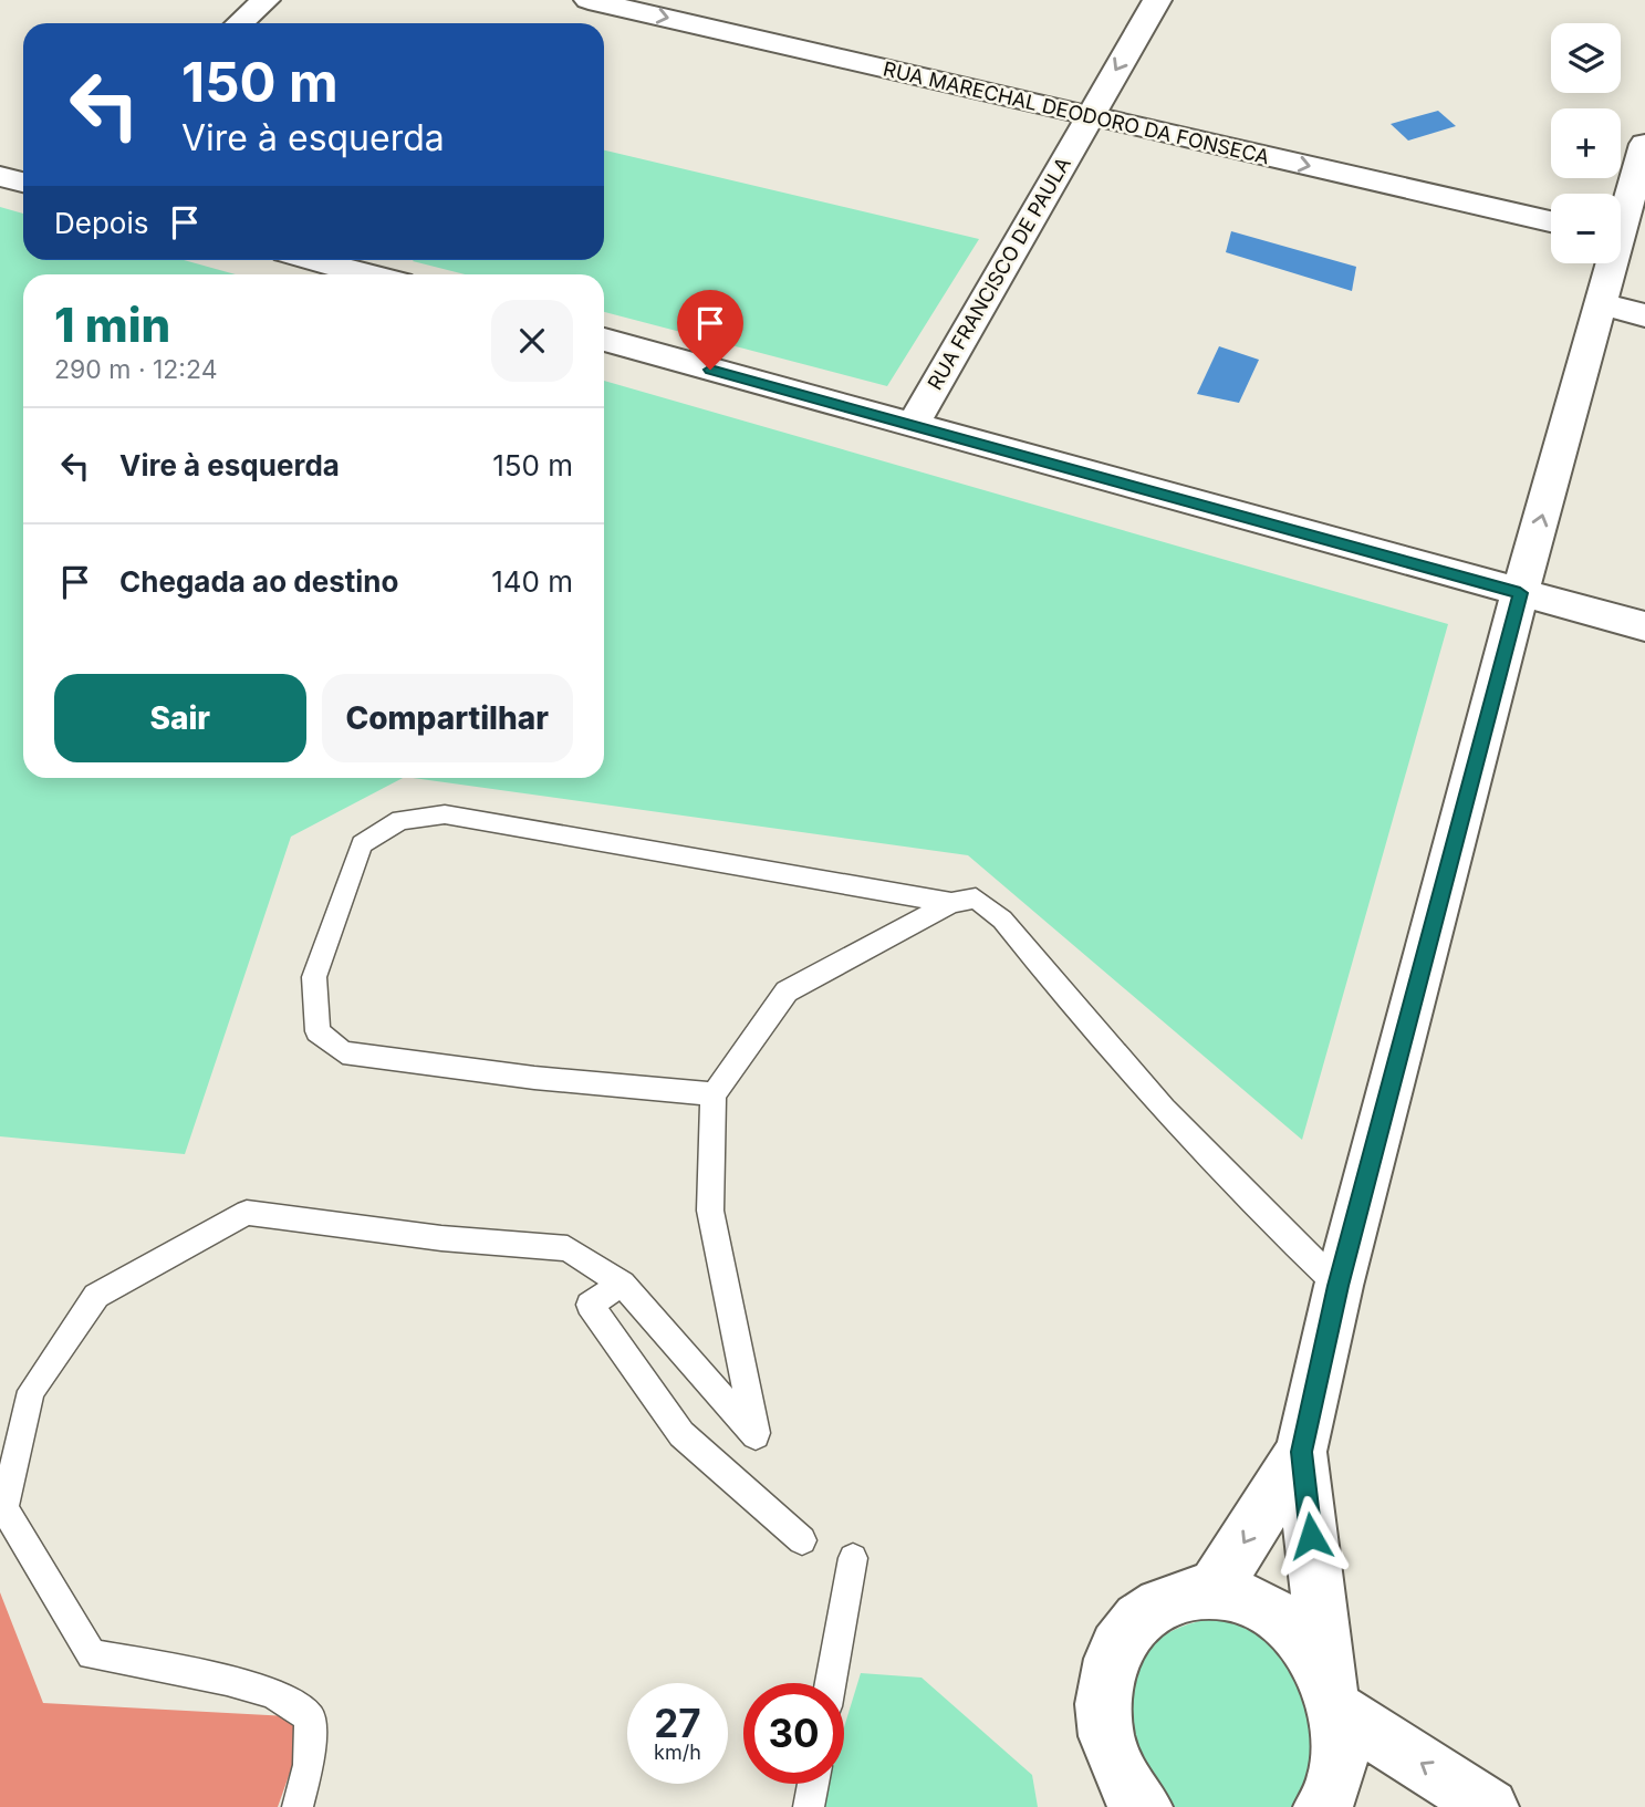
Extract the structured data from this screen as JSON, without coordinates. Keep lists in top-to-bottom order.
{
  "streets": {
    "street": ["RUA MARECHAL DEODORO DA FONSECA", "RUA FRANCISCO DE PAULA"]
  },
  "crossings": [
    ["RUA MARECHAL DEODORO DA FONSECA", "RUA FRANCISCO DE PAULA"]
  ],
  "page": {
    "map_buttons": ["+", "−"],
    "turn": ["150 m", "Vire à esquerda"],
    "then": "Depois",
    "heading": ["1 min", "290 m · 12:24"],
    "list": [
      {
        "name": "Vire à esquerda",
        "value": "150 m"
      },
      {
        "name": "Chegada ao destino",
        "value": "140 m"
      }
    ],
    "buttons": ["Sair", "Compartilhar"],
    "speed": "27 km/h",
    "limit": "30"
  }
}
